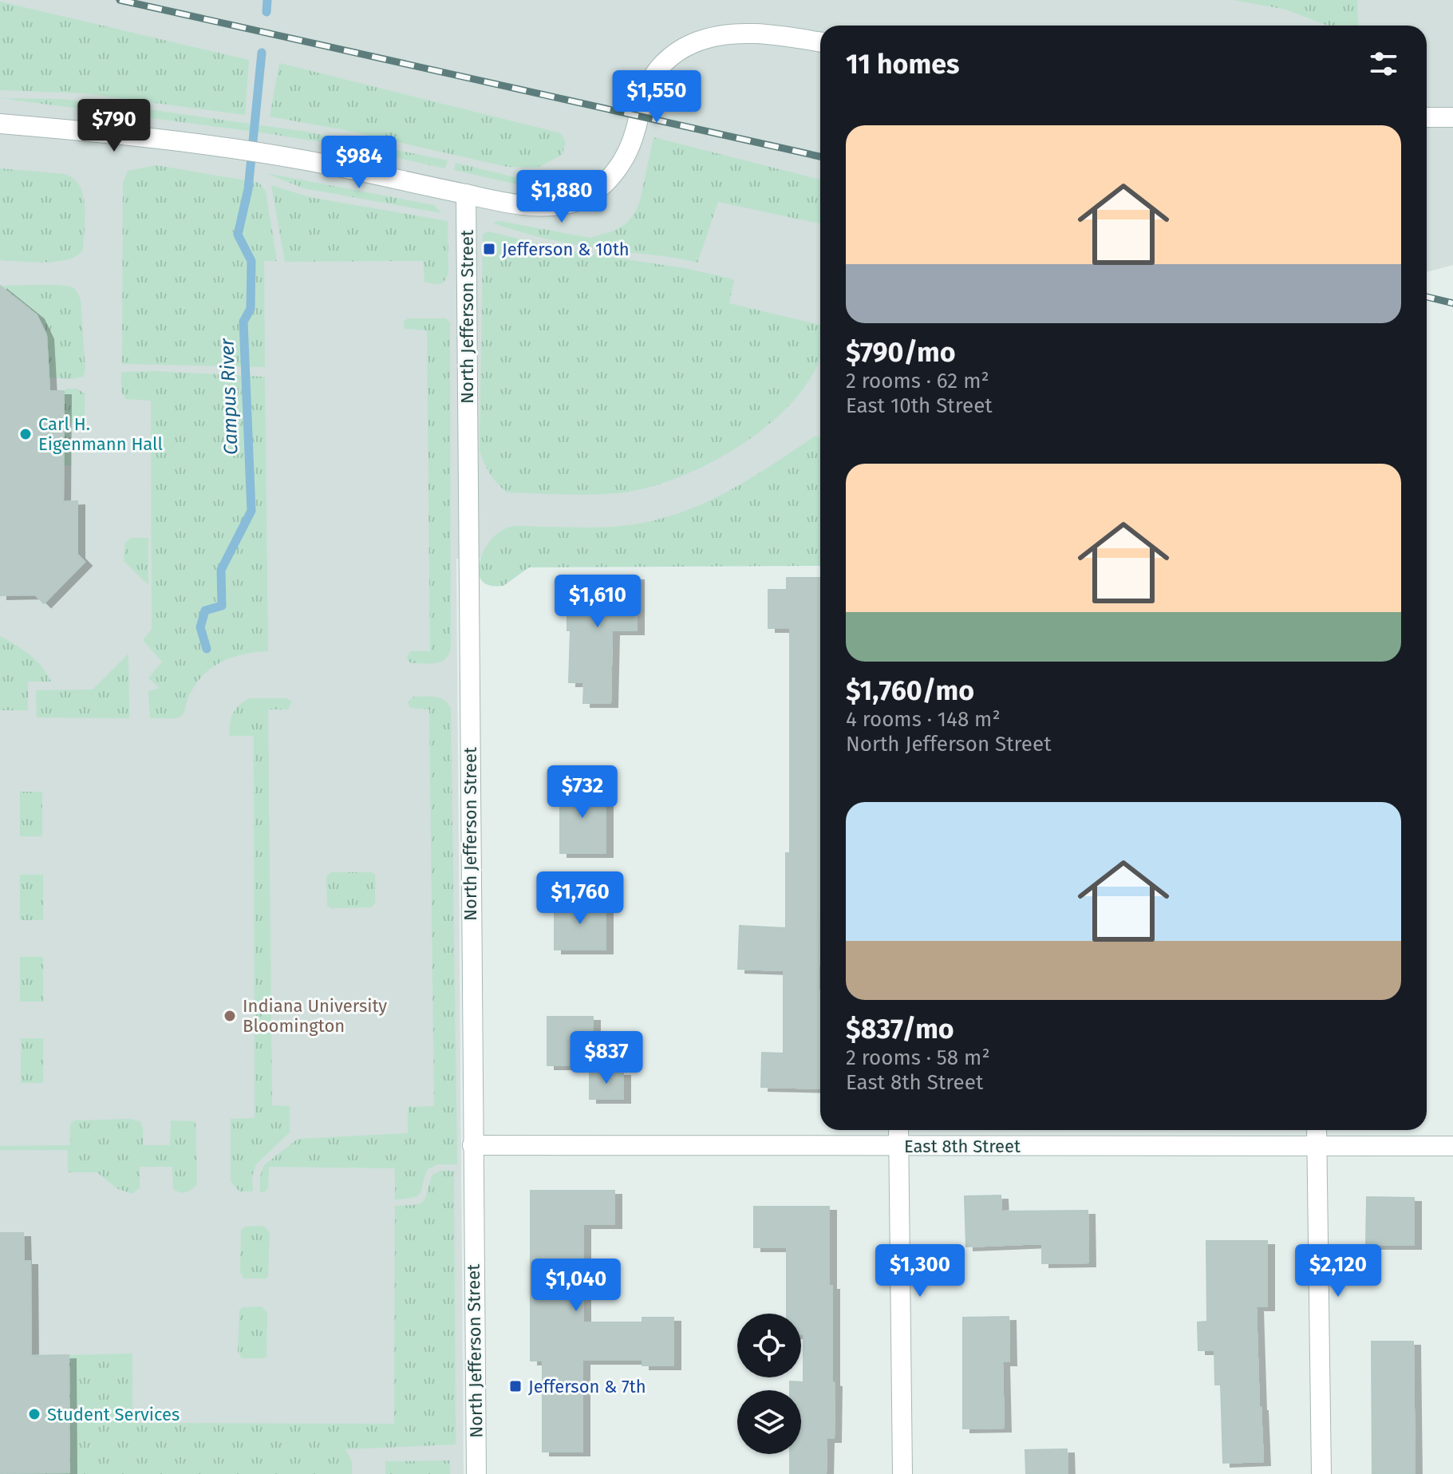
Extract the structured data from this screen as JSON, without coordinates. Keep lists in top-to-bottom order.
{
  "streets": {
    "street": ["North Jefferson Street", "East 8th Street"]
  },
  "crossings": [
    ["North Jefferson Street", "East 8th Street"]
  ],
  "water": ["Campus River"],
  "places": {
    "transit": ["Jefferson & 10th", "Jefferson & 7th"],
    "other": ["Carl H. Eigenmann Hall", "Indiana University Bloomington", "Student Services"]
  },
  "page": {
    "heading": "11 homes",
    "price": [
      "$1,550",
      "$790",
      "$984",
      "$1,880",
      "$1,610",
      "$732",
      "$1,760",
      "$837",
      "$1,300",
      "$2,120",
      "$1,040"
    ],
    "list": [
      {
        "name": "$790/mo",
        "note": "2 rooms · 62 m² · East 10th Street"
      },
      {
        "name": "$1,760/mo",
        "note": "4 rooms · 148 m² · North Jefferson Street"
      },
      {
        "name": "$837/mo",
        "note": "2 rooms · 58 m² · East 8th Street"
      }
    ]
  }
}
